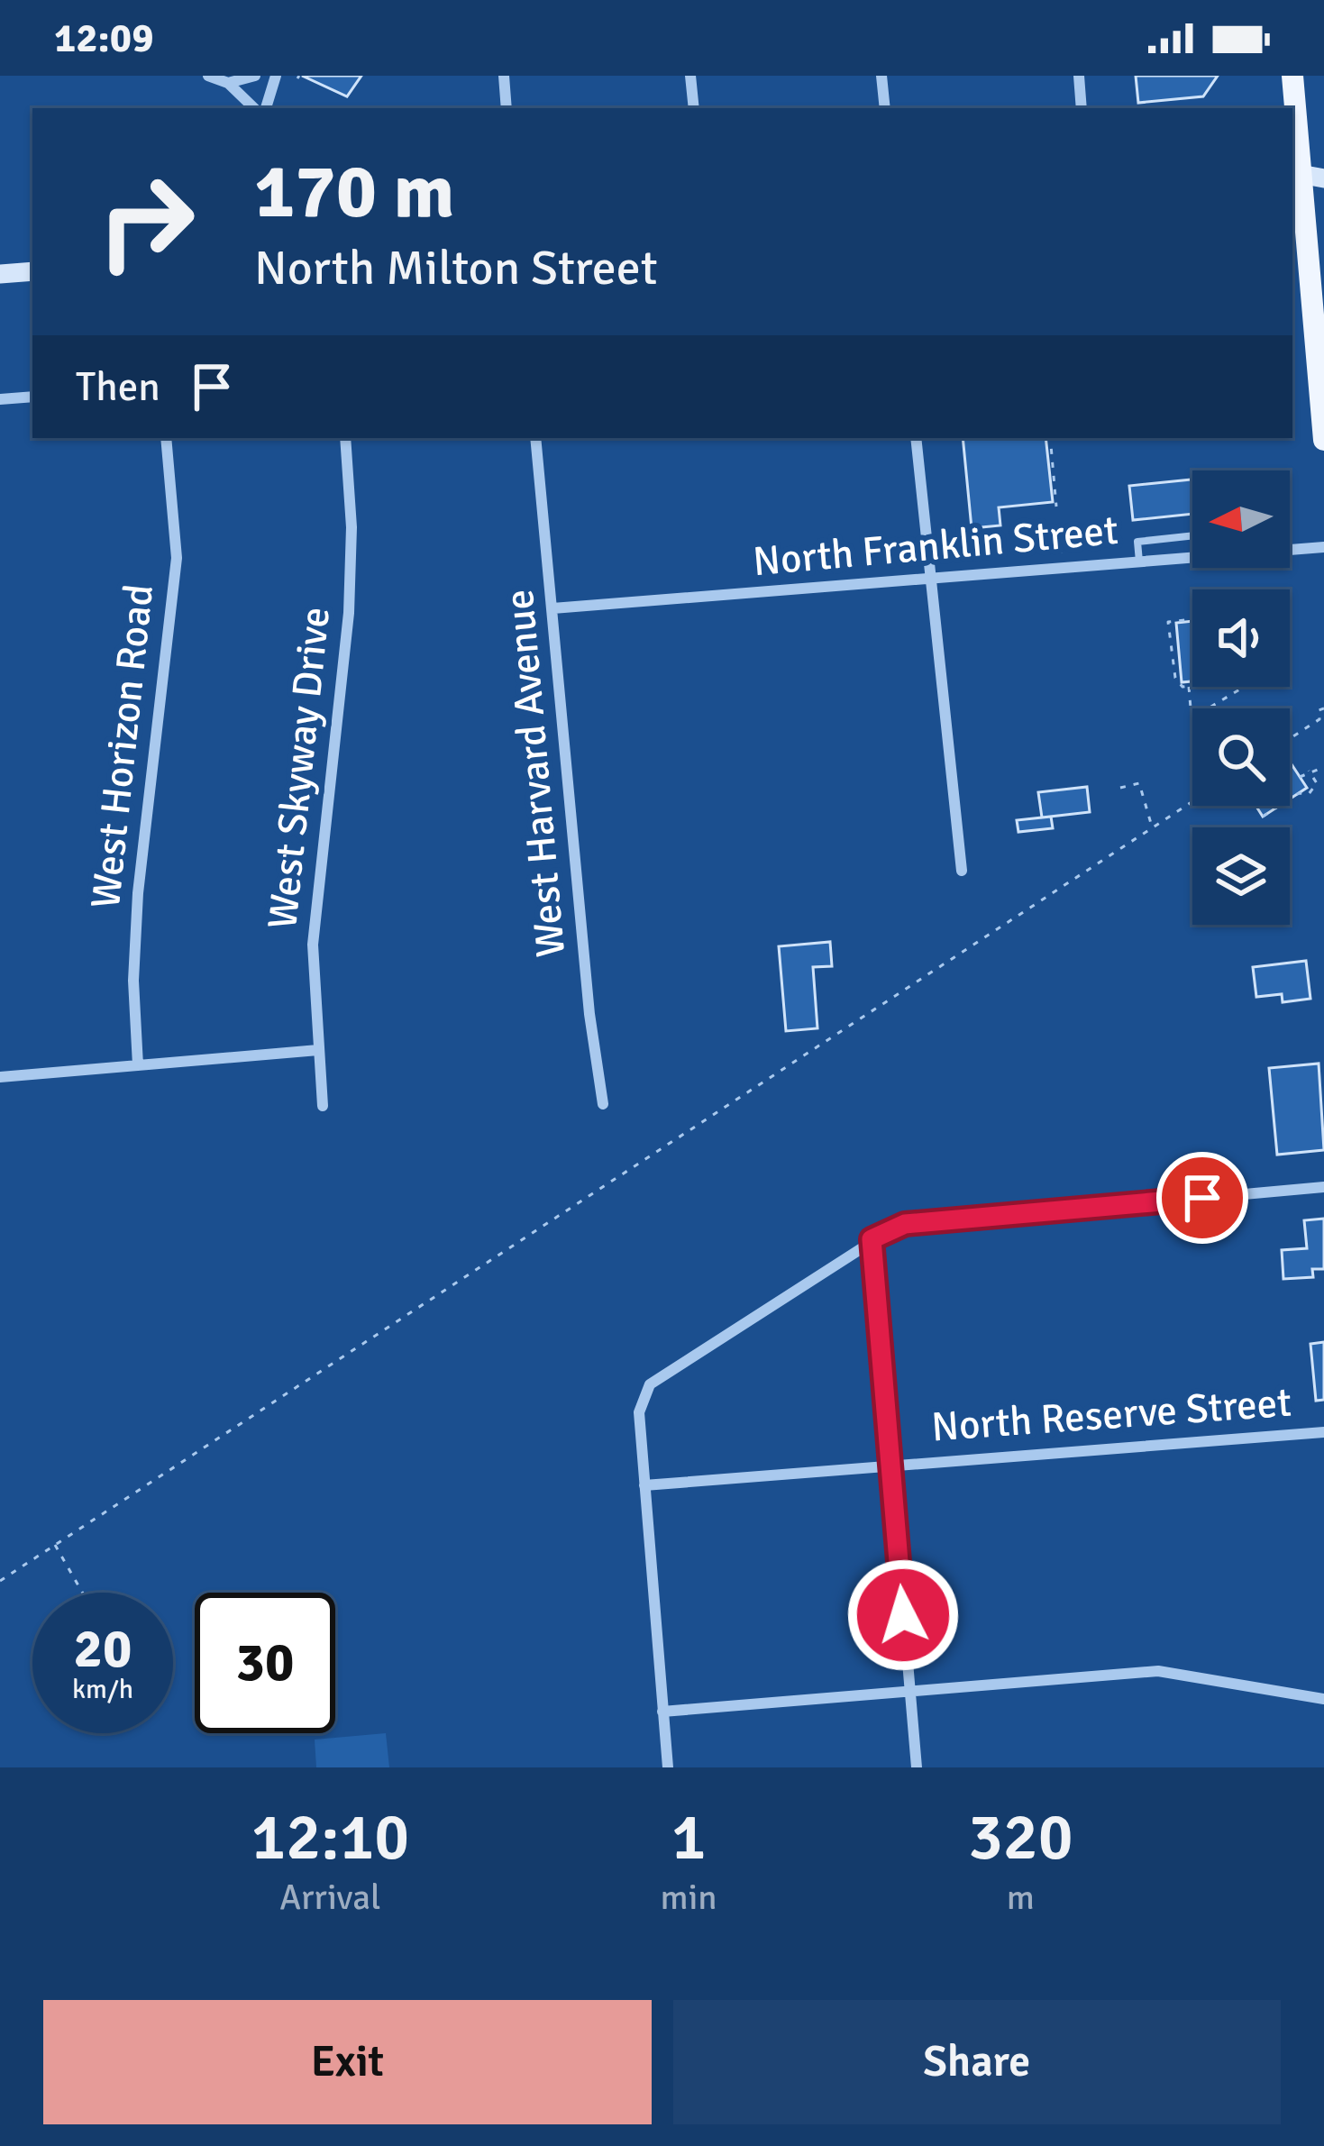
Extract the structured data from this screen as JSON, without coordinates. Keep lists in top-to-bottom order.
{
  "streets": {
    "street": [
      "North Franklin Street",
      "West Horizon Road",
      "West Skyway Drive",
      "West Harvard Avenue",
      "North Reserve Street"
    ]
  },
  "crossings": [
    ["North Franklin Street", "West Harvard Avenue"]
  ],
  "north": "left",
  "page": {
    "status": "12:09",
    "turn": ["170 m", "North Milton Street"],
    "then": "Then",
    "speed": "20 km/h",
    "limit": "30",
    "eta": [
      "12:10",
      "Arrival",
      "1",
      "min",
      "320",
      "m"
    ],
    "buttons": ["Exit", "Share"]
  }
}
